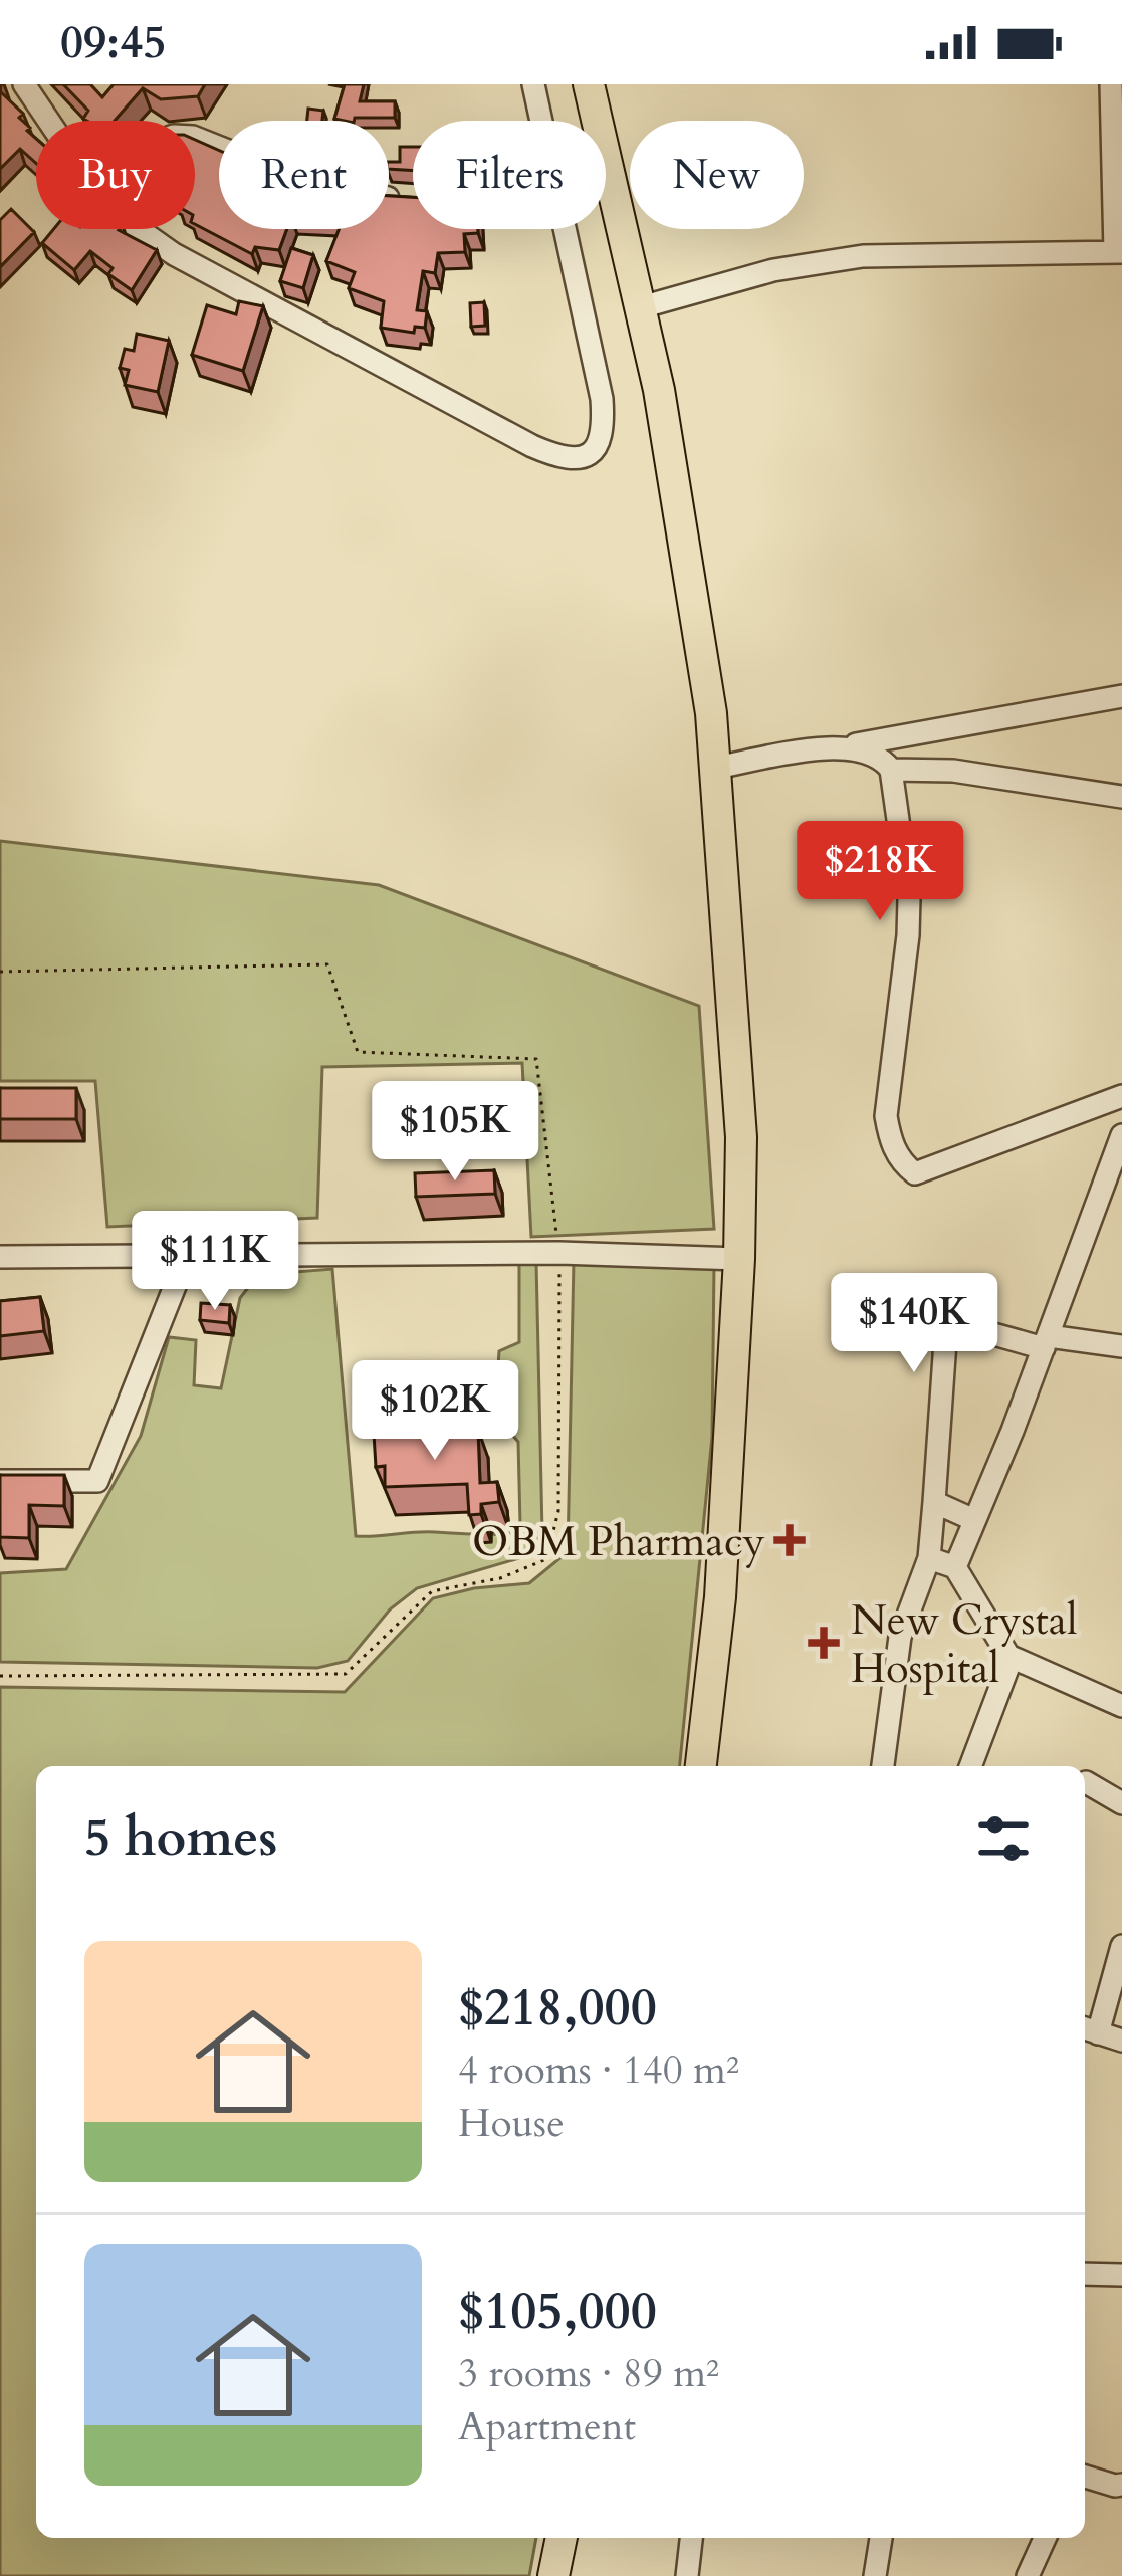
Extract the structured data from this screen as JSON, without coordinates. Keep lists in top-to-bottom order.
{
  "places": {
    "health": ["OBM Pharmacy", "New Crystal Hospital"]
  },
  "page": {
    "status": "09:45",
    "chip": [
      "Buy",
      "Rent",
      "Filters",
      "New"
    ],
    "price": [
      "$218K",
      "$105K",
      "$111K",
      "$140K",
      "$102K"
    ],
    "heading": "5 homes",
    "list": [
      {
        "name": "$218,000",
        "note": "4 rooms · 140 m² · House"
      },
      {
        "name": "$105,000",
        "note": "3 rooms · 89 m² · Apartment"
      }
    ]
  }
}
